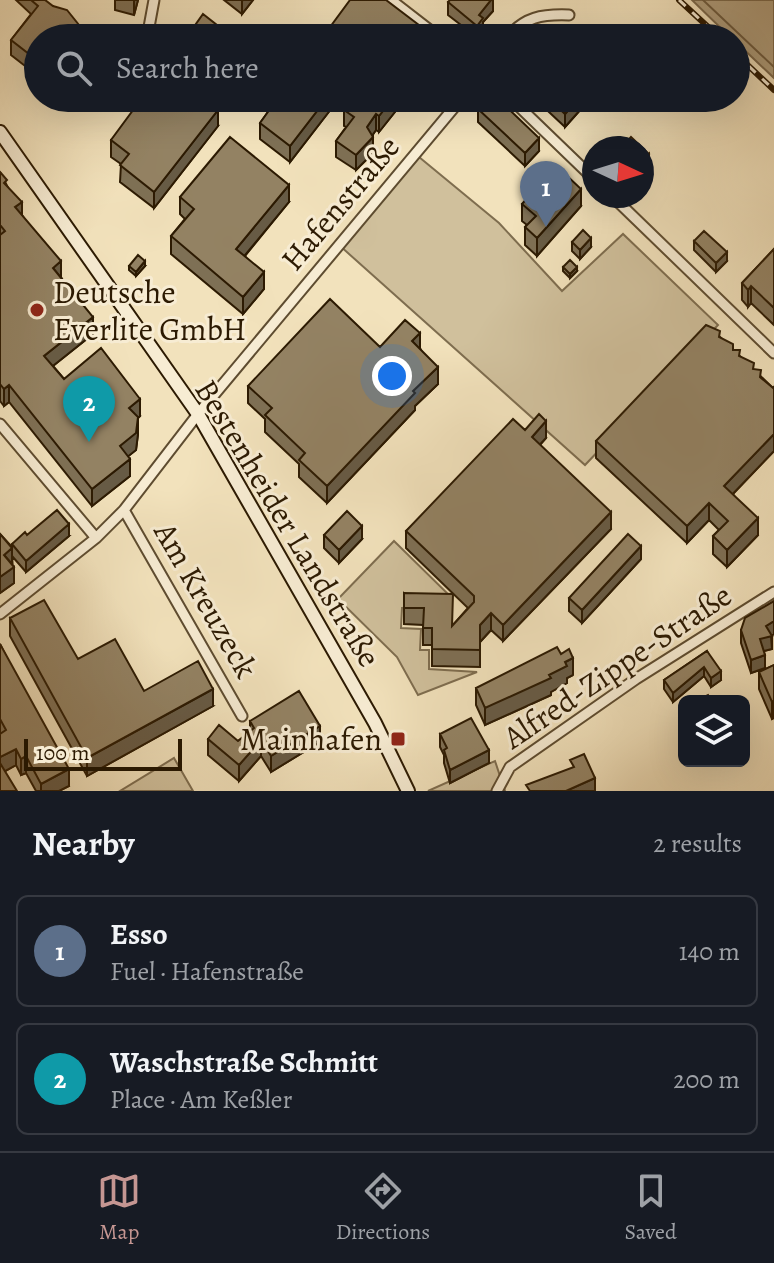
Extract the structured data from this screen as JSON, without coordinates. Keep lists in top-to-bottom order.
{
  "streets": {
    "main road": ["Bestenheider Landstraße"],
    "street": ["Hafenstraße", "Am Kreuzeck", "Alfred-Zippe-Straße"]
  },
  "crossings": [
    ["Hafenstraße", "Bestenheider Landstraße"],
    ["Hafenstraße", "Am Kreuzeck"]
  ],
  "places": {
    "other": ["Deutsche Everlite GmbH"],
    "transit": ["Mainhafen"]
  },
  "scale_bar": "100 m",
  "north": "right",
  "page": {
    "search": "Search here",
    "pins": ["1", "2"],
    "scale": "100 m",
    "heading": ["Nearby", "2 results"],
    "list": [
      {
        "mark": "1",
        "name": "Esso",
        "note": "Fuel · Hafenstraße",
        "value": "140 m"
      },
      {
        "mark": "2",
        "name": "Waschstraße Schmitt",
        "note": "Place · Am Keßler",
        "value": "200 m"
      }
    ],
    "nav": ["Map", "Directions", "Saved"]
  }
}
